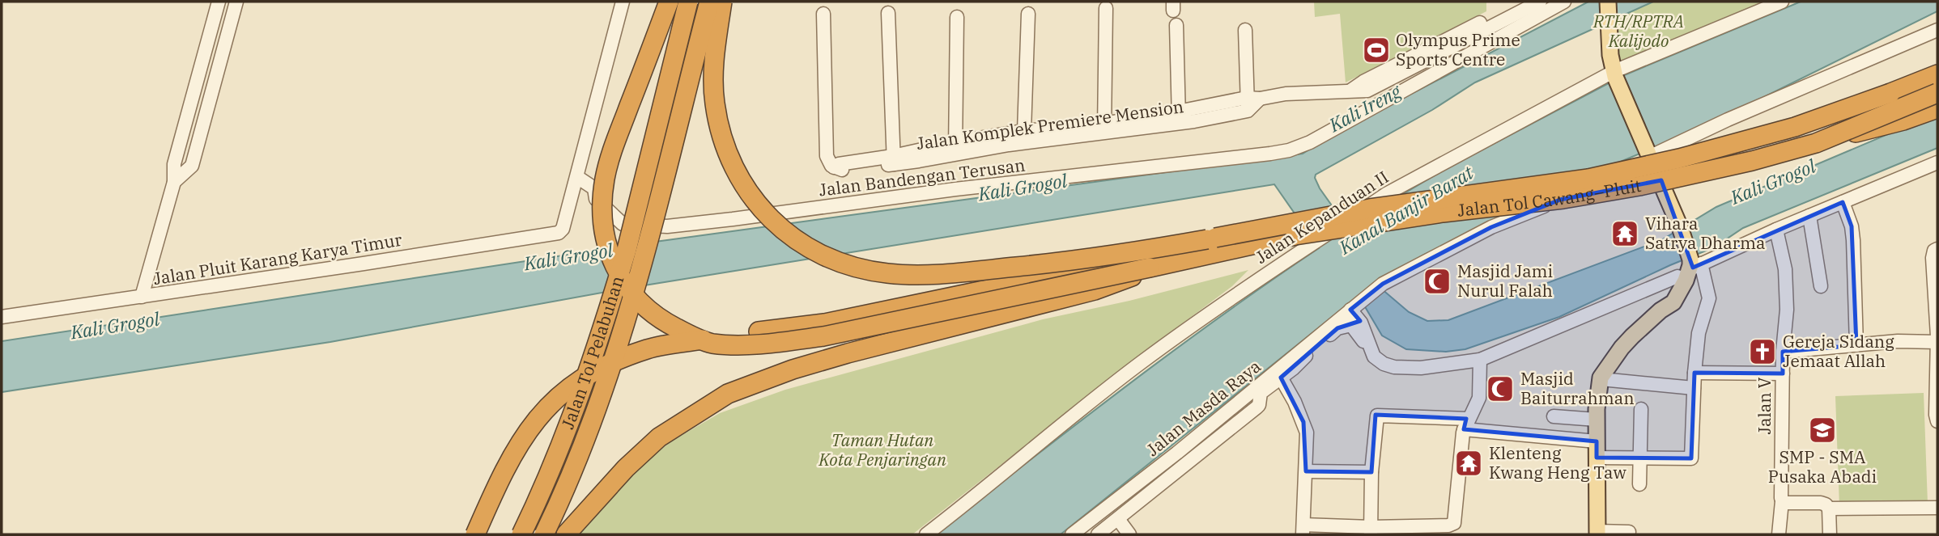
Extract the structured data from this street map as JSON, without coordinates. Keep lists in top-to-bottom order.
{
  "streets": {
    "highway": ["Jalan Tol Cawang–Pluit", "Jalan Tol Pelabuhan"],
    "street": [
      "Jalan Komplek Premiere Mension",
      "Jalan Bandengan Terusan",
      "Jalan Kepanduan II",
      "Jalan Pluit Karang Karya Timur",
      "Jalan V",
      "Jalan Masda Raya"
    ]
  },
  "crossings": [
    ["Jalan Bandengan Terusan", "Jalan Pluit Karang Karya Timur"]
  ],
  "water": ["Kali Ireng", "Kali Grogol", "Kanal Banjir Barat"],
  "parks": ["RTH/RPTRA Kalijodo", "Taman Hutan Kota Penjaringan"],
  "places": {
    "sports": ["Olympus Prime Sports Centre"],
    "temple": ["Vihara Satrya Dharma", "Klenteng Kwang Heng Taw"],
    "mosque": ["Masjid Jami Nurul Falah", "Masjid Baiturrahman"],
    "church": ["Gereja Sidang Jemaat Allah"],
    "school or university": ["SMP - SMA Pusaka Abadi"]
  }
}
